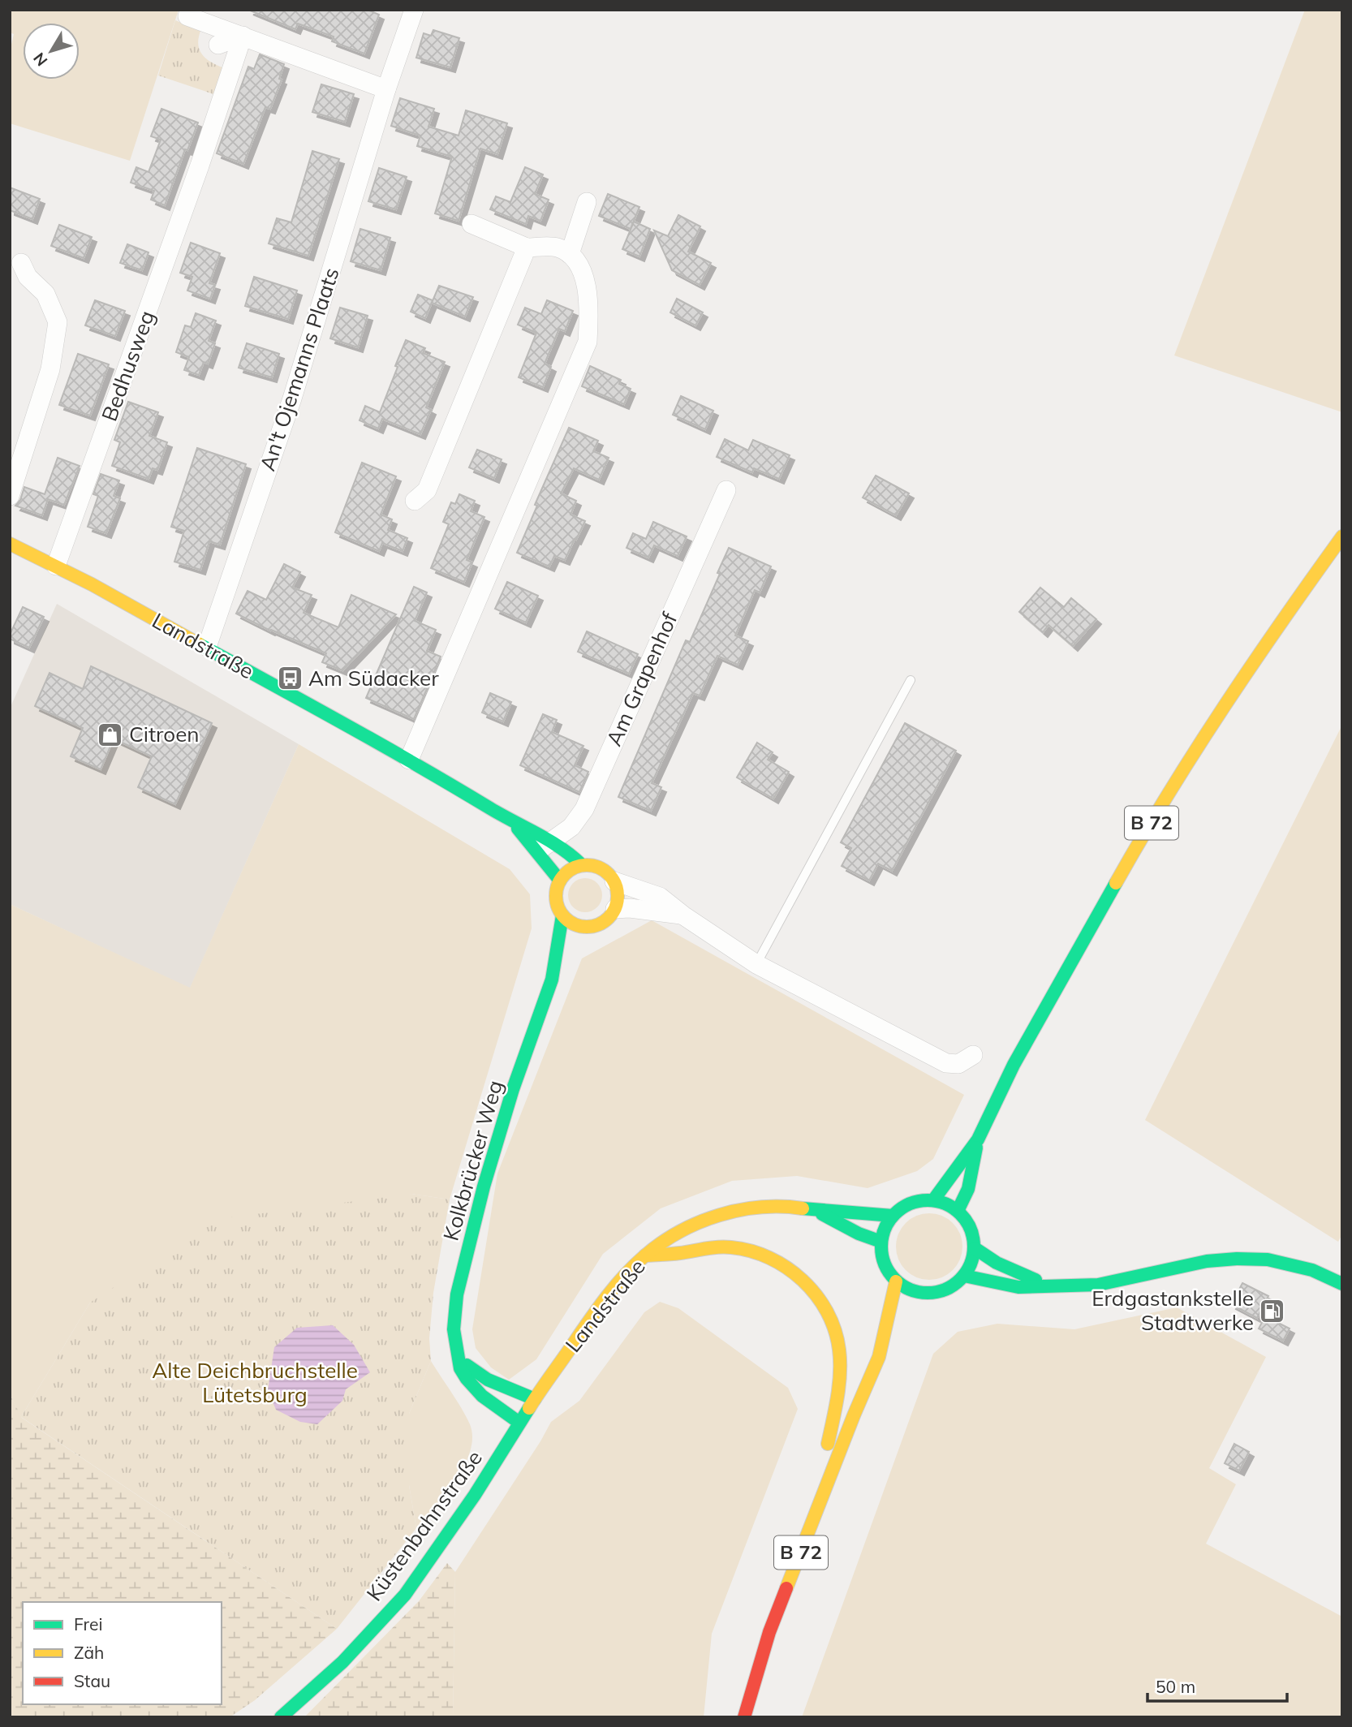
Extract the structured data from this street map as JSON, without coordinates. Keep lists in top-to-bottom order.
{
  "streets": {
    "main road": [
      "Landstraße",
      "B 72",
      "Kolkbrücker Weg",
      "Küstenbahnstraße"
    ],
    "street": ["Bedhusweg", "An't Ojemanns Plaats", "Am Grapenhof"]
  },
  "crossings": [
    ["Bedhusweg", "Landstraße"],
    ["An't Ojemanns Plaats", "Landstraße"],
    ["Landstraße", "Am Grapenhof"],
    ["Landstraße", "B 72"],
    ["Landstraße", "Kolkbrücker Weg"],
    ["Landstraße", "Küstenbahnstraße"],
    ["Kolkbrücker Weg", "Küstenbahnstraße"]
  ],
  "parks": ["Alte Deichbruchstelle Lütetsburg"],
  "places": {
    "bus stop": ["Am Südacker"],
    "shop": ["Citroen"],
    "fuel station": ["Erdgastankstelle Stadtwerke"]
  },
  "legend": ["Frei", "Zäh", "Stau"],
  "scale_bar": "50 m",
  "north": "bottom left"
}
